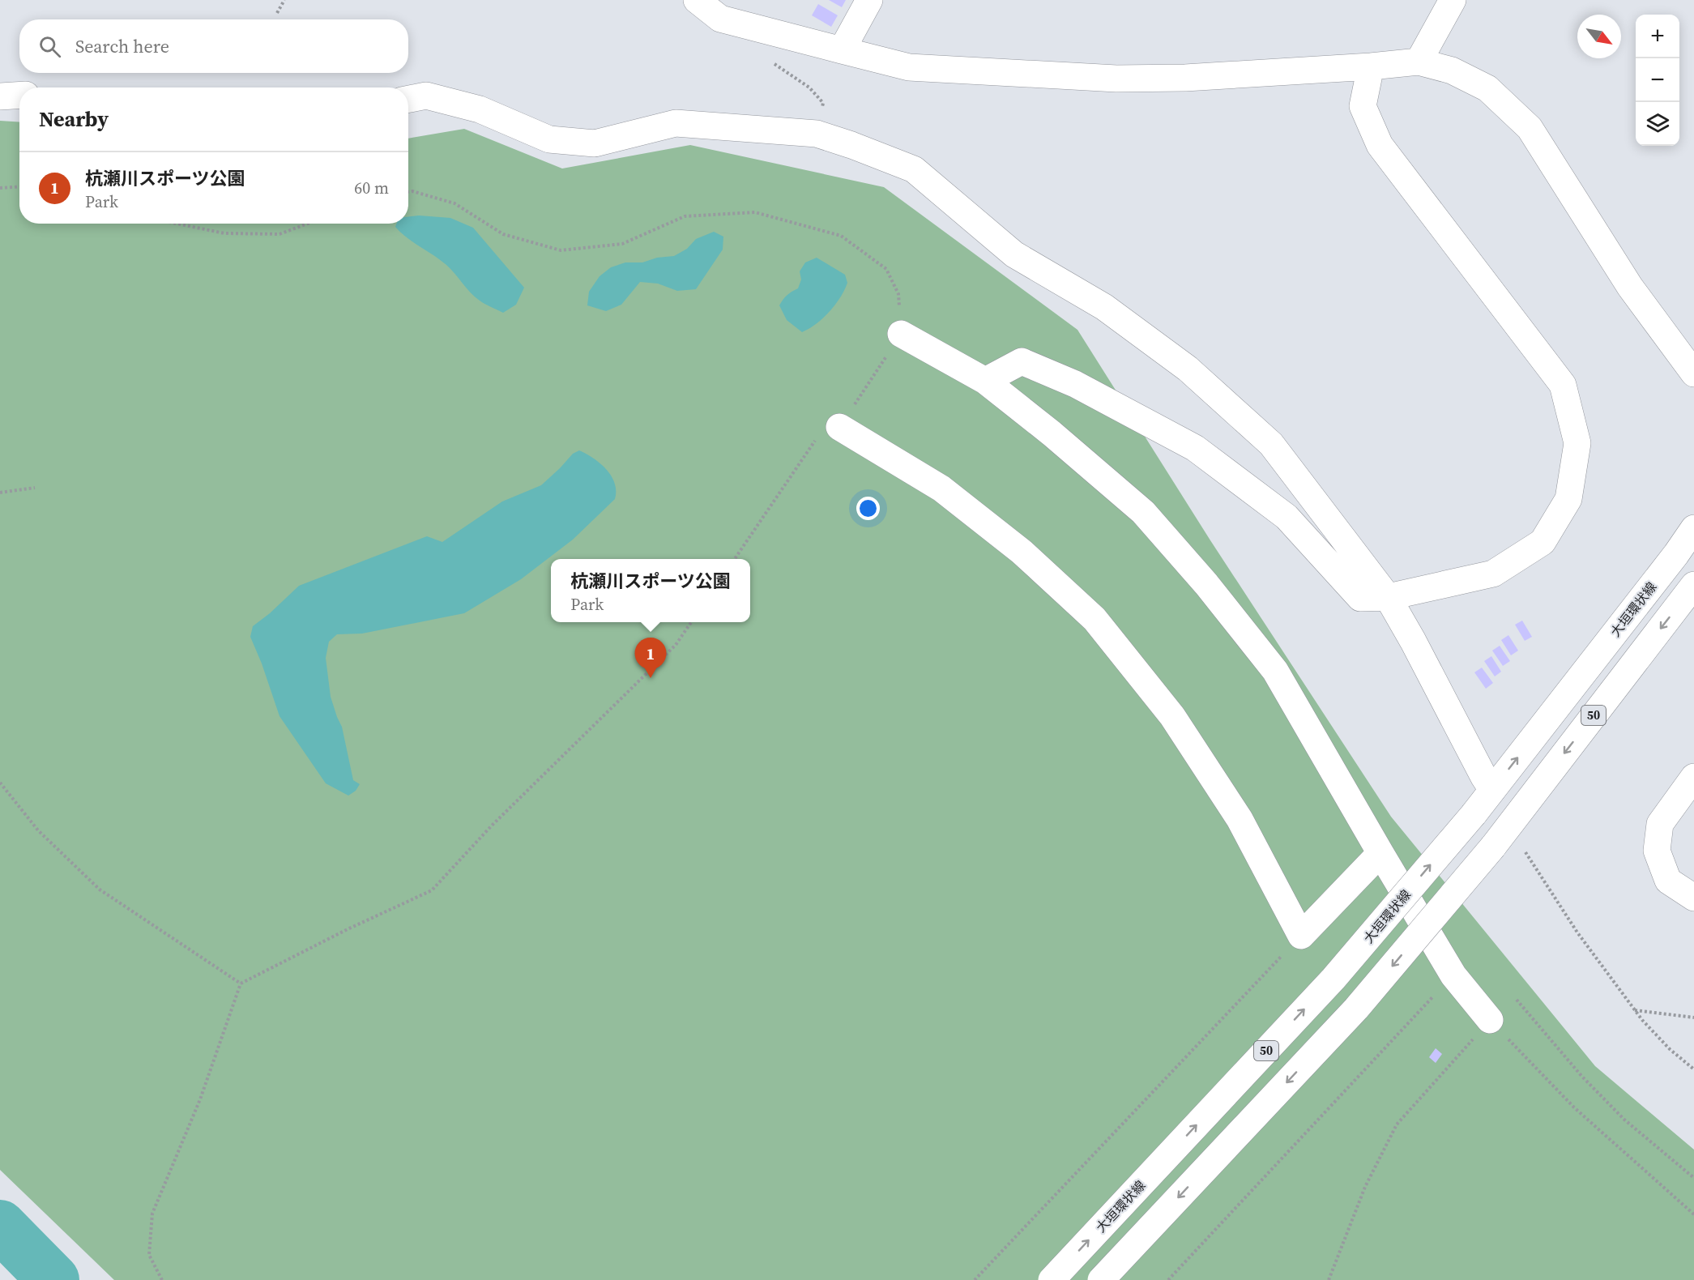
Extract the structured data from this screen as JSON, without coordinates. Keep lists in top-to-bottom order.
{
  "streets": {
    "street": ["大垣環状線", "50"]
  },
  "north": "bottom right",
  "page": {
    "map_buttons": ["+", "−"],
    "search": "Search here",
    "heading": "Nearby",
    "list": [
      {
        "mark": "1",
        "name": "杭瀬川スポーツ公園",
        "note": "Park",
        "value": "60 m"
      }
    ],
    "popup": ["杭瀬川スポーツ公園", "Park"],
    "pins": "1"
  }
}
